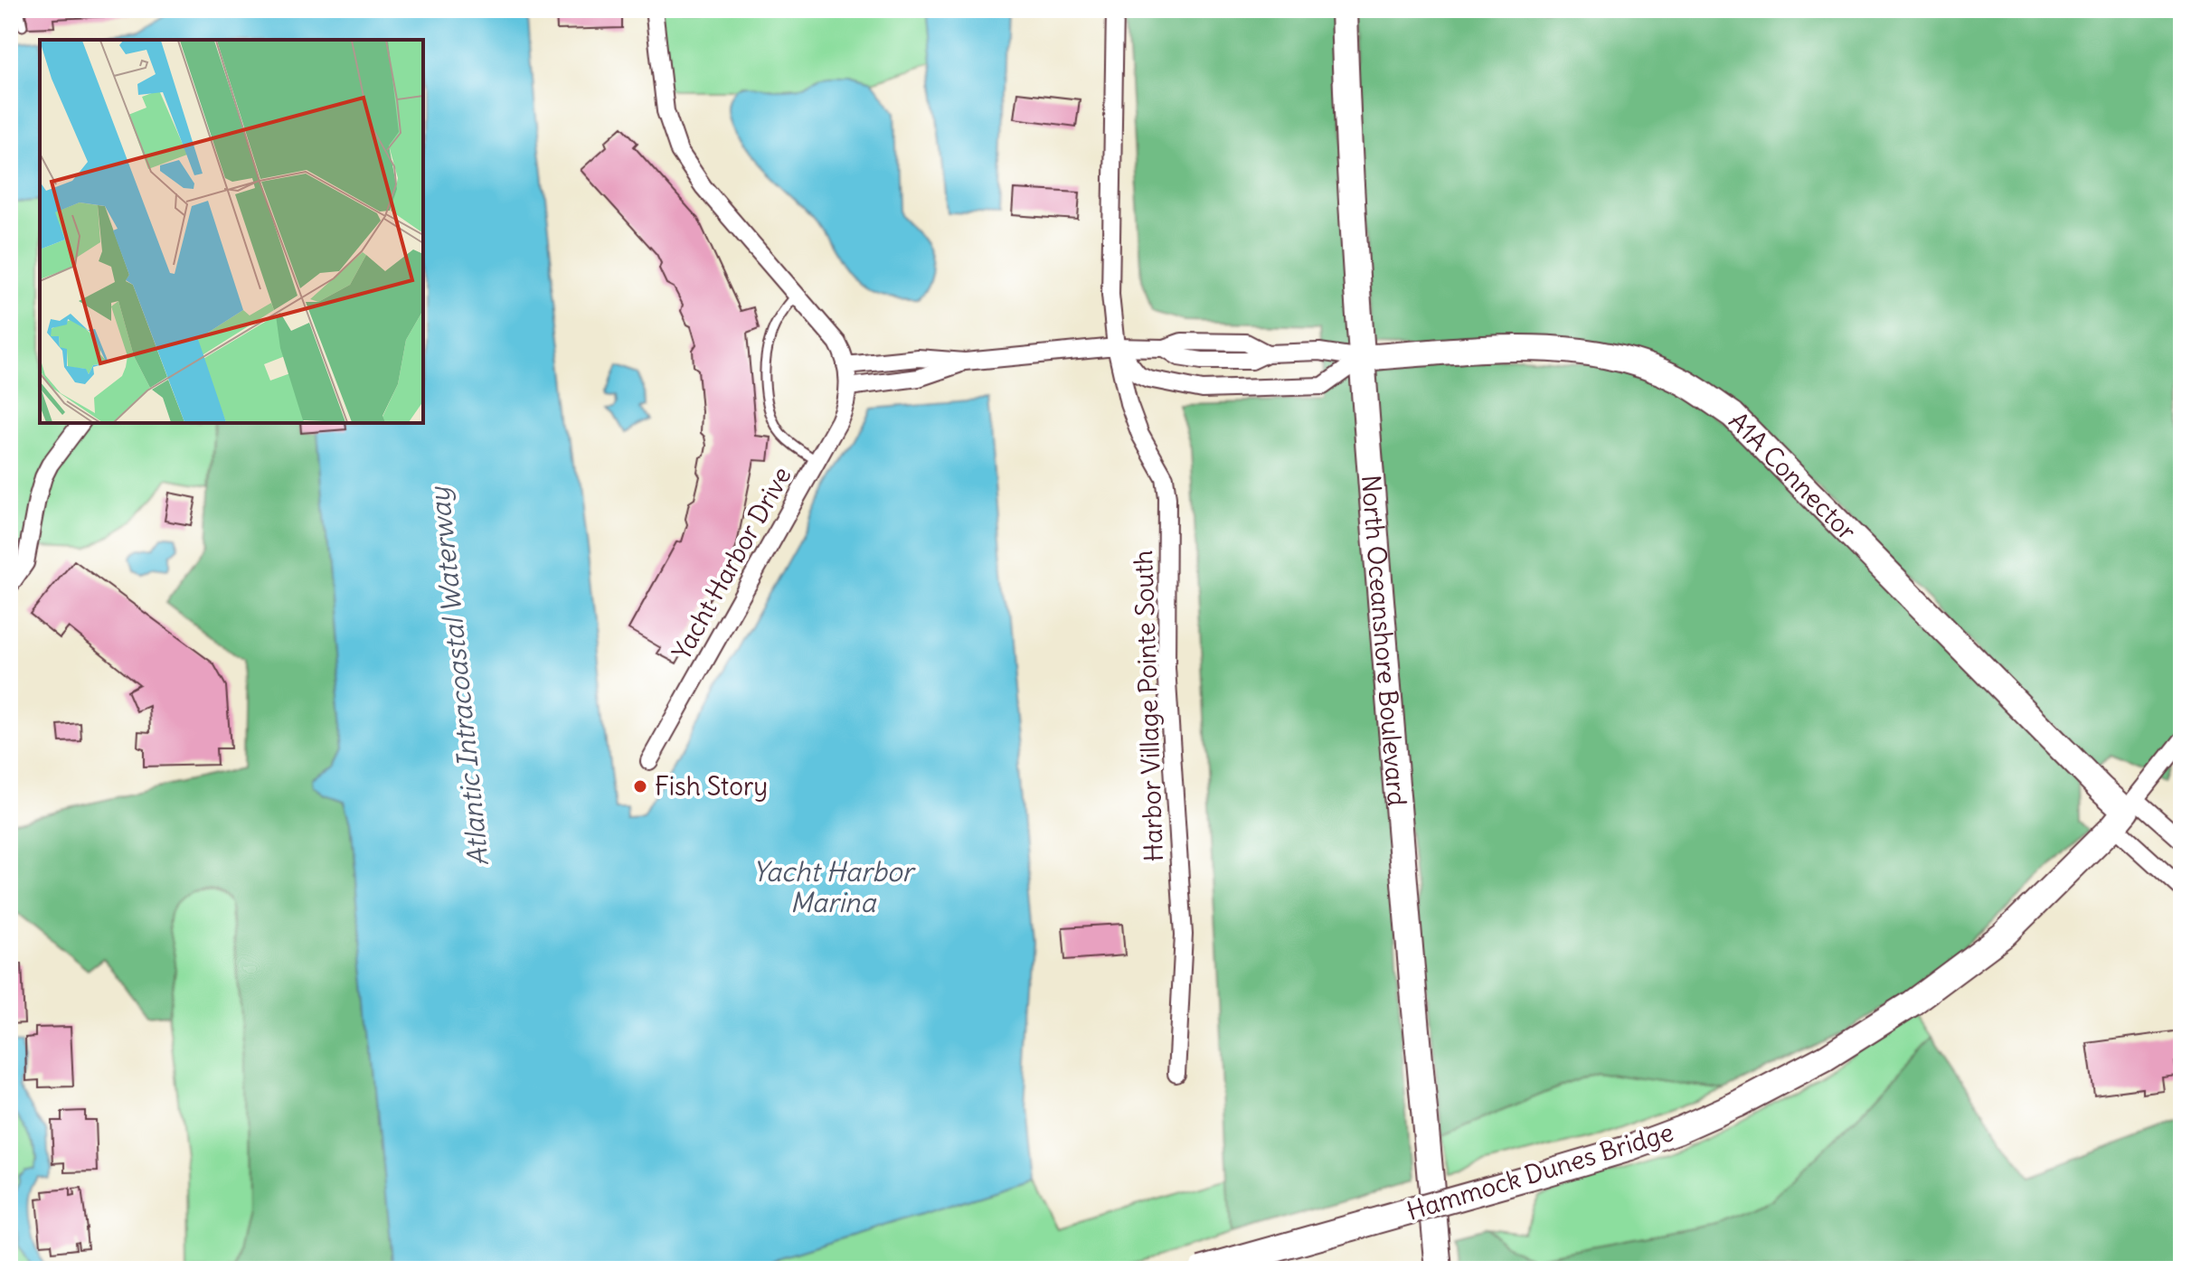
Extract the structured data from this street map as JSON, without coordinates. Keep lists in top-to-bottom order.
{
  "streets": {
    "main road": ["A1A Connector", "North Oceanshore Boulevard", "Hammock Dunes Bridge"],
    "street": ["Yacht Harbor Drive", "Harbor Village Pointe South"]
  },
  "crossings": [
    ["A1A Connector", "North Oceanshore Boulevard"],
    ["A1A Connector", "Hammock Dunes Bridge"]
  ],
  "water": ["Atlantic Intracoastal Waterway", "Yacht Harbor Marina"],
  "places": ["Fish Story"]
}
